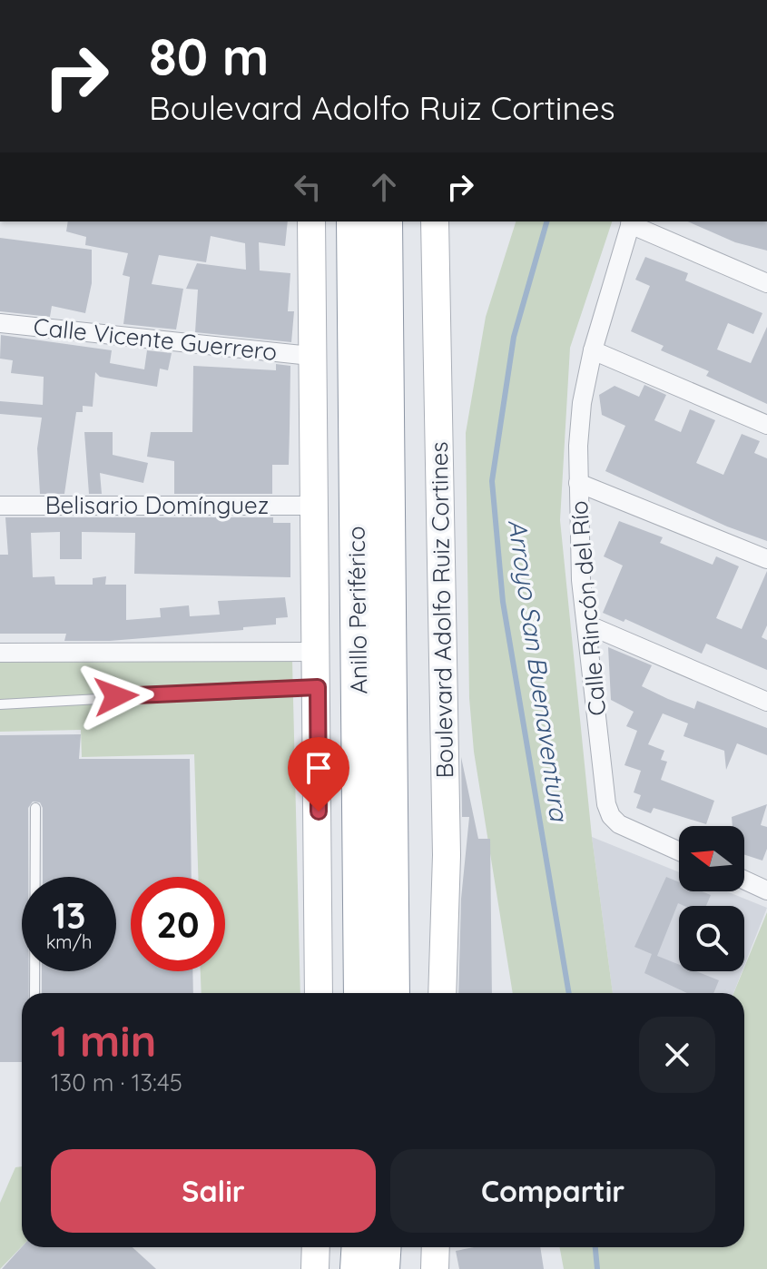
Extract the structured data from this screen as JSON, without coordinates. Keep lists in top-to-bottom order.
{
  "streets": {
    "highway": ["Anillo Periférico"],
    "main road": ["Boulevard Adolfo Ruiz Cortines"],
    "street": ["Calle Vicente Guerrero", "Belisario Domínguez", "Calle Rincón del Río"]
  },
  "water": ["Arroyo San Buenaventura"],
  "north": "left",
  "page": {
    "turn": ["80 m", "Boulevard Adolfo Ruiz Cortines"],
    "speed": "13 km/h",
    "limit": "20",
    "heading": ["1 min", "130 m · 13:45"],
    "buttons": ["Salir", "Compartir"]
  }
}
